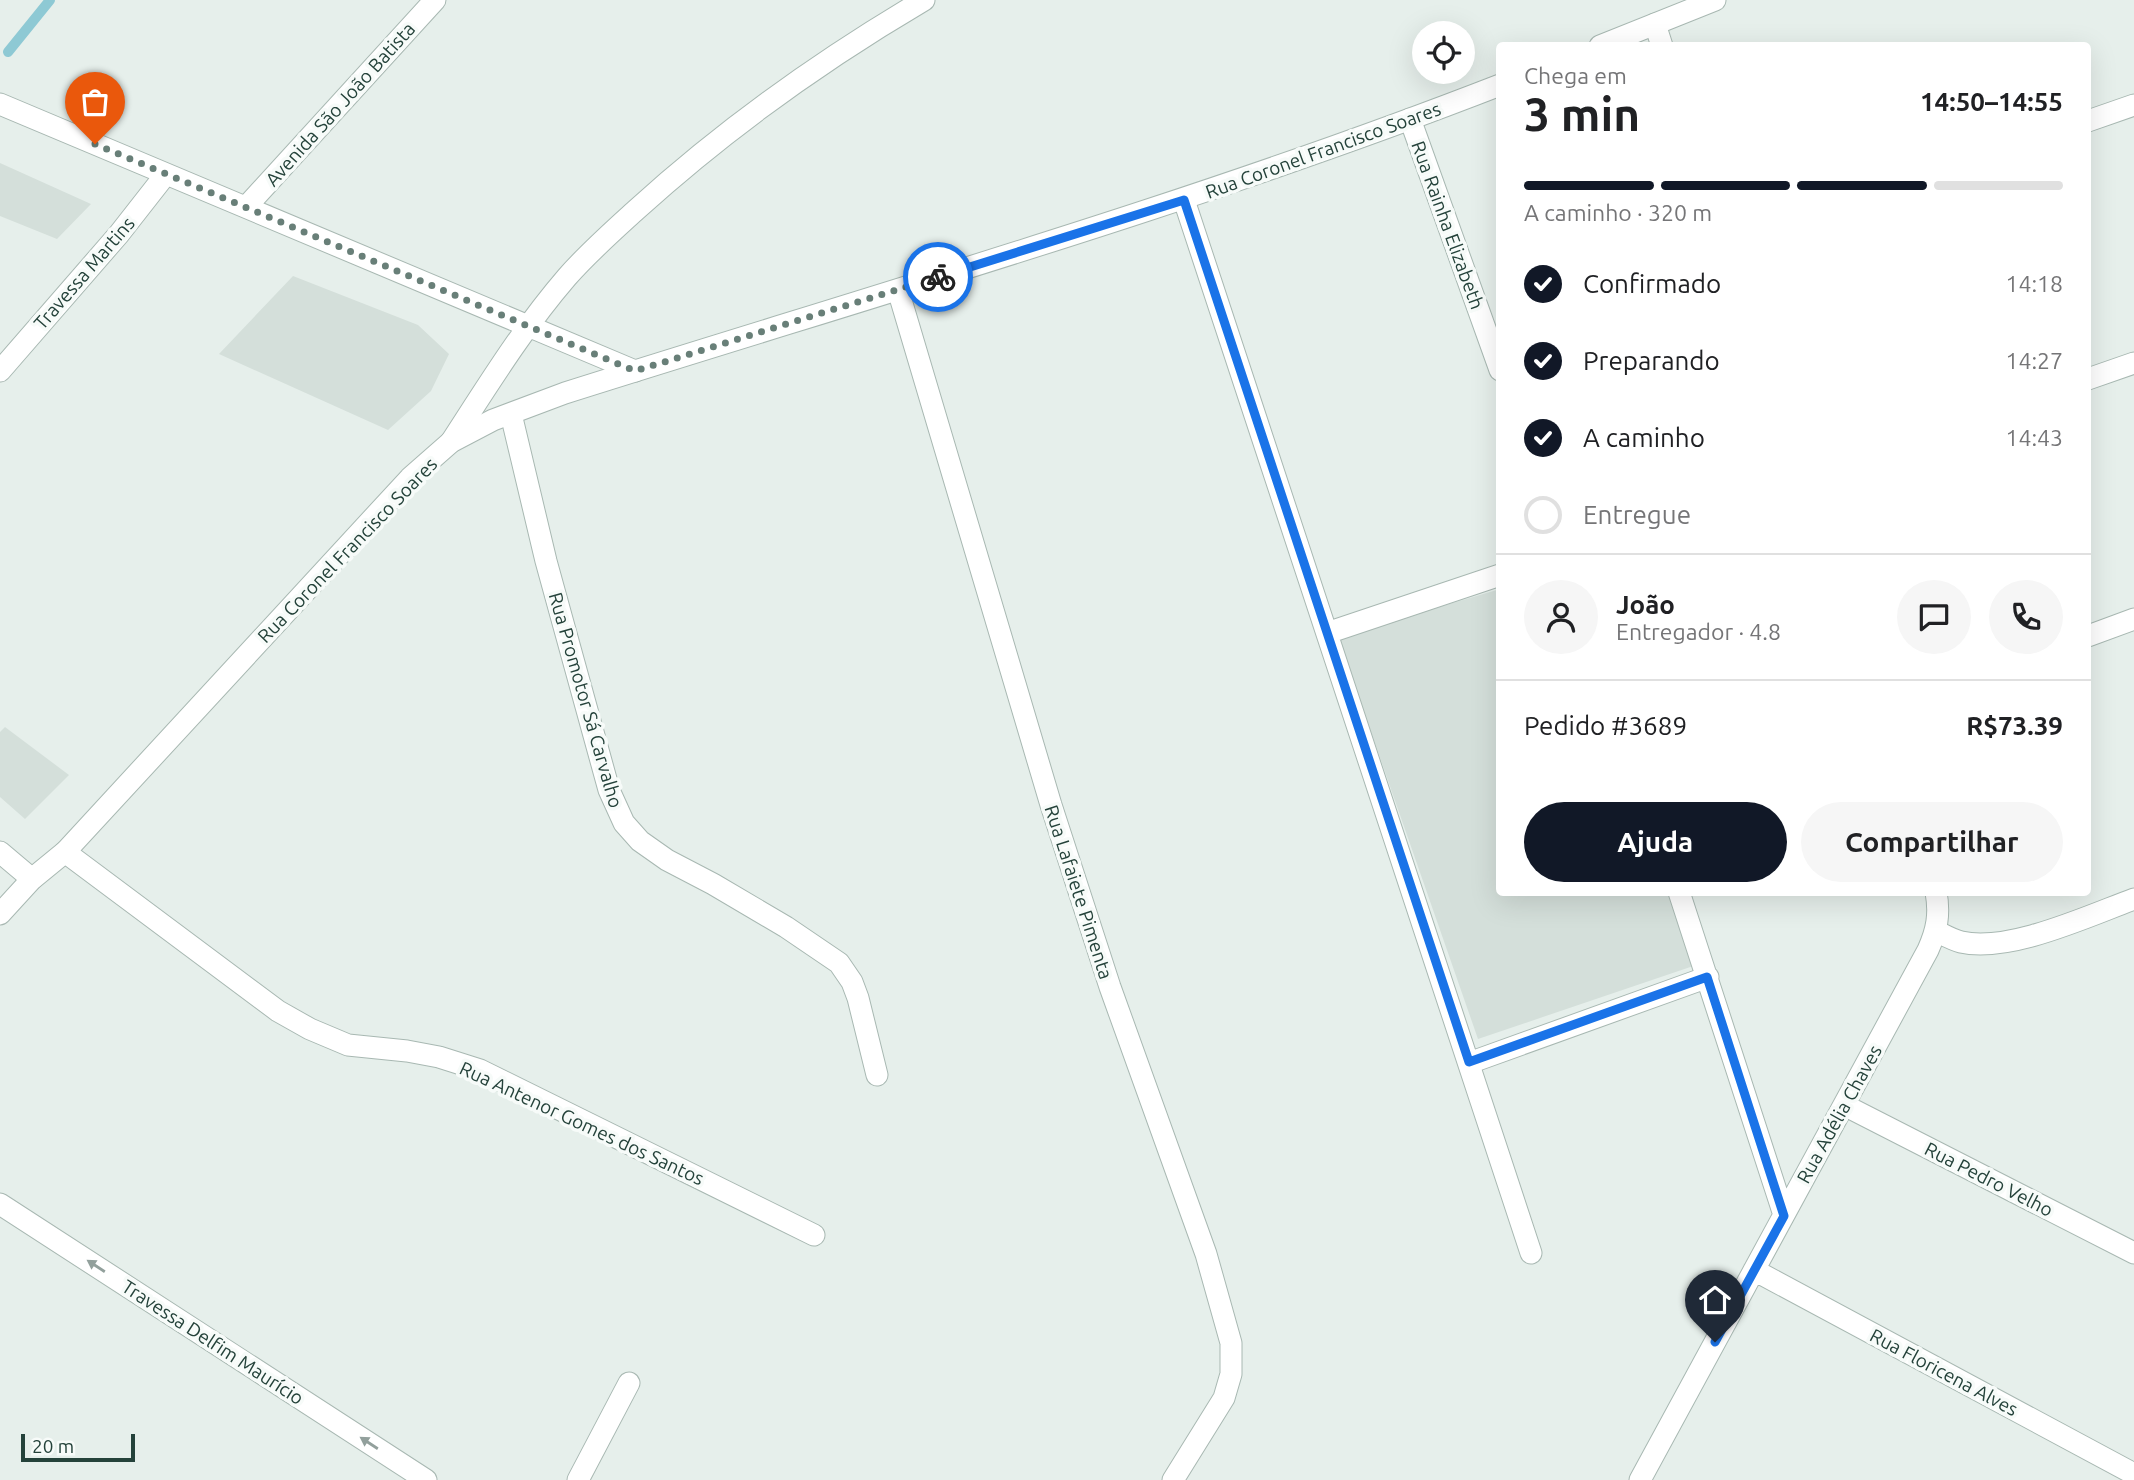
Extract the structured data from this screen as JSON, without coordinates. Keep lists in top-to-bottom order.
{
  "streets": {
    "street": [
      "Avenida São João Batista",
      "Rua Coronel Francisco Soares",
      "Rua Rainha Elizabeth",
      "Travessa Martins",
      "Rua Promotor Sá Carvalho",
      "Rua Lafaiete Pimenta",
      "Rua Adélia Chaves",
      "Rua Antenor Gomes dos Santos",
      "Rua Pedro Velho",
      "Travessa Delfim Maurício",
      "Rua Floricena Alves"
    ]
  },
  "crossings": [
    ["Rua Coronel Francisco Soares", "Rua Rainha Elizabeth"],
    ["Rua Coronel Francisco Soares", "Rua Promotor Sá Carvalho"],
    ["Rua Coronel Francisco Soares", "Rua Lafaiete Pimenta"],
    ["Rua Coronel Francisco Soares", "Rua Antenor Gomes dos Santos"],
    ["Rua Adélia Chaves", "Rua Pedro Velho"],
    ["Rua Adélia Chaves", "Rua Floricena Alves"]
  ],
  "one_way": ["Travessa Delfim Maurício"],
  "scale_bar": "20 m",
  "page": {
    "heading": ["3 min", "Chega em", "14:50–14:55"],
    "panel": [
      "João",
      "Entregador · 4.8",
      "Pedido #3689",
      "R$73.39"
    ],
    "bar": "A caminho · 320 m",
    "list": [
      ["Confirmado", "14:18"],
      ["Preparando", "14:27"],
      ["A caminho", "14:43"],
      "Entregue"
    ],
    "buttons": ["Ajuda", "Compartilhar"],
    "scale": "20 m"
  }
}
